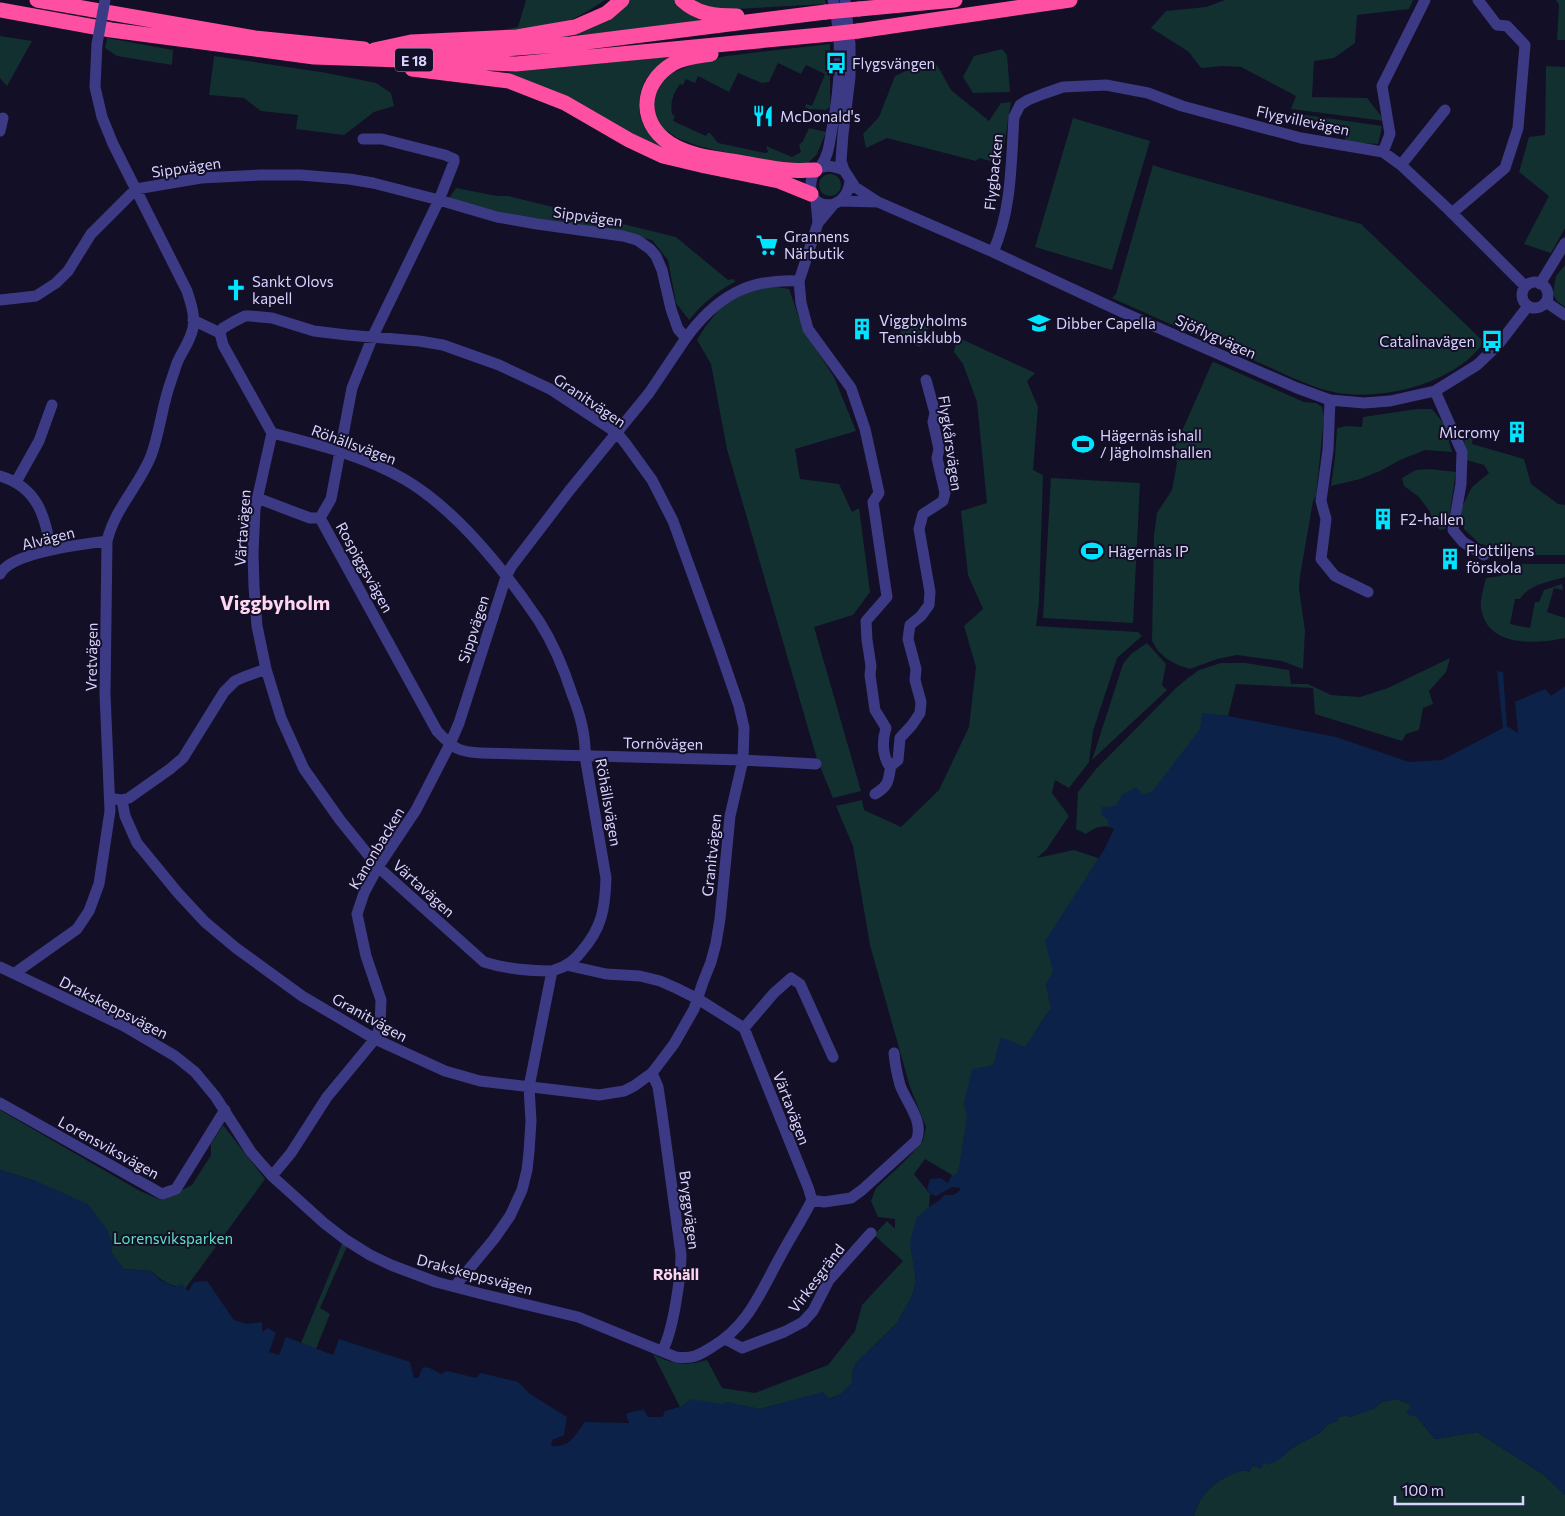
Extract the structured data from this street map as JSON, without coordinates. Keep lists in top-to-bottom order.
{
  "streets": {
    "highway": ["E 18"],
    "street": [
      "Flygvillevägen",
      "Sippvägen",
      "Flygbacken",
      "Sjöflygvägen",
      "Granitvägen",
      "Flygkårsvägen",
      "Röhällsvägen",
      "Värtavägen",
      "Alvägen",
      "Rospiggsvägen",
      "Vretvägen",
      "Tornövägen",
      "Kanonbacken",
      "Drakskeppsvägen",
      "Lorensviksvägen",
      "Bryggvägen",
      "Virkesgränd"
    ]
  },
  "crossings": [
    ["Flygvillevägen", "Flygbacken"],
    ["Flygvillevägen", "Sjöflygvägen"],
    ["Sippvägen", "Granitvägen"],
    ["Sippvägen", "Röhällsvägen"],
    ["Sippvägen", "Rospiggsvägen"],
    ["Sippvägen", "Tornövägen"],
    ["Sippvägen", "Kanonbacken"],
    ["Flygbacken", "Sjöflygvägen"],
    ["Granitvägen", "Rospiggsvägen"],
    ["Granitvägen", "Tornövägen"],
    ["Granitvägen", "Kanonbacken"],
    ["Granitvägen", "Bryggvägen"],
    ["Röhällsvägen", "Värtavägen"],
    ["Röhällsvägen", "Rospiggsvägen"],
    ["Röhällsvägen", "Tornövägen"],
    ["Värtavägen", "Kanonbacken"],
    ["Värtavägen", "Drakskeppsvägen"],
    ["Alvägen", "Vretvägen"],
    ["Rospiggsvägen", "Tornövägen"],
    ["Rospiggsvägen", "Kanonbacken"],
    ["Vretvägen", "Drakskeppsvägen"],
    ["Tornövägen", "Kanonbacken"],
    ["Kanonbacken", "Drakskeppsvägen"],
    ["Drakskeppsvägen", "Lorensviksvägen"],
    ["Drakskeppsvägen", "Bryggvägen"],
    ["Drakskeppsvägen", "Virkesgränd"]
  ],
  "districts": ["Viggbyholm", "Röhäll"],
  "parks": ["Lorensviksparken"],
  "places": {
    "bus stop": ["Flygsvängen", "Catalinavägen"],
    "restaurant": ["McDonald's"],
    "supermarket": ["Grannens Närbutik"],
    "church": ["Sankt Olovs kapell"],
    "school or university": ["Dibber Capella"],
    "building": [
      "Viggbyholms Tennisklubb",
      "Micromy",
      "F2-hallen",
      "Flottiljens förskola"
    ],
    "sports": ["Hägernäs ishall / Jägholmshallen", "Hägernäs IP"]
  },
  "scale_bar": "100 m"
}
